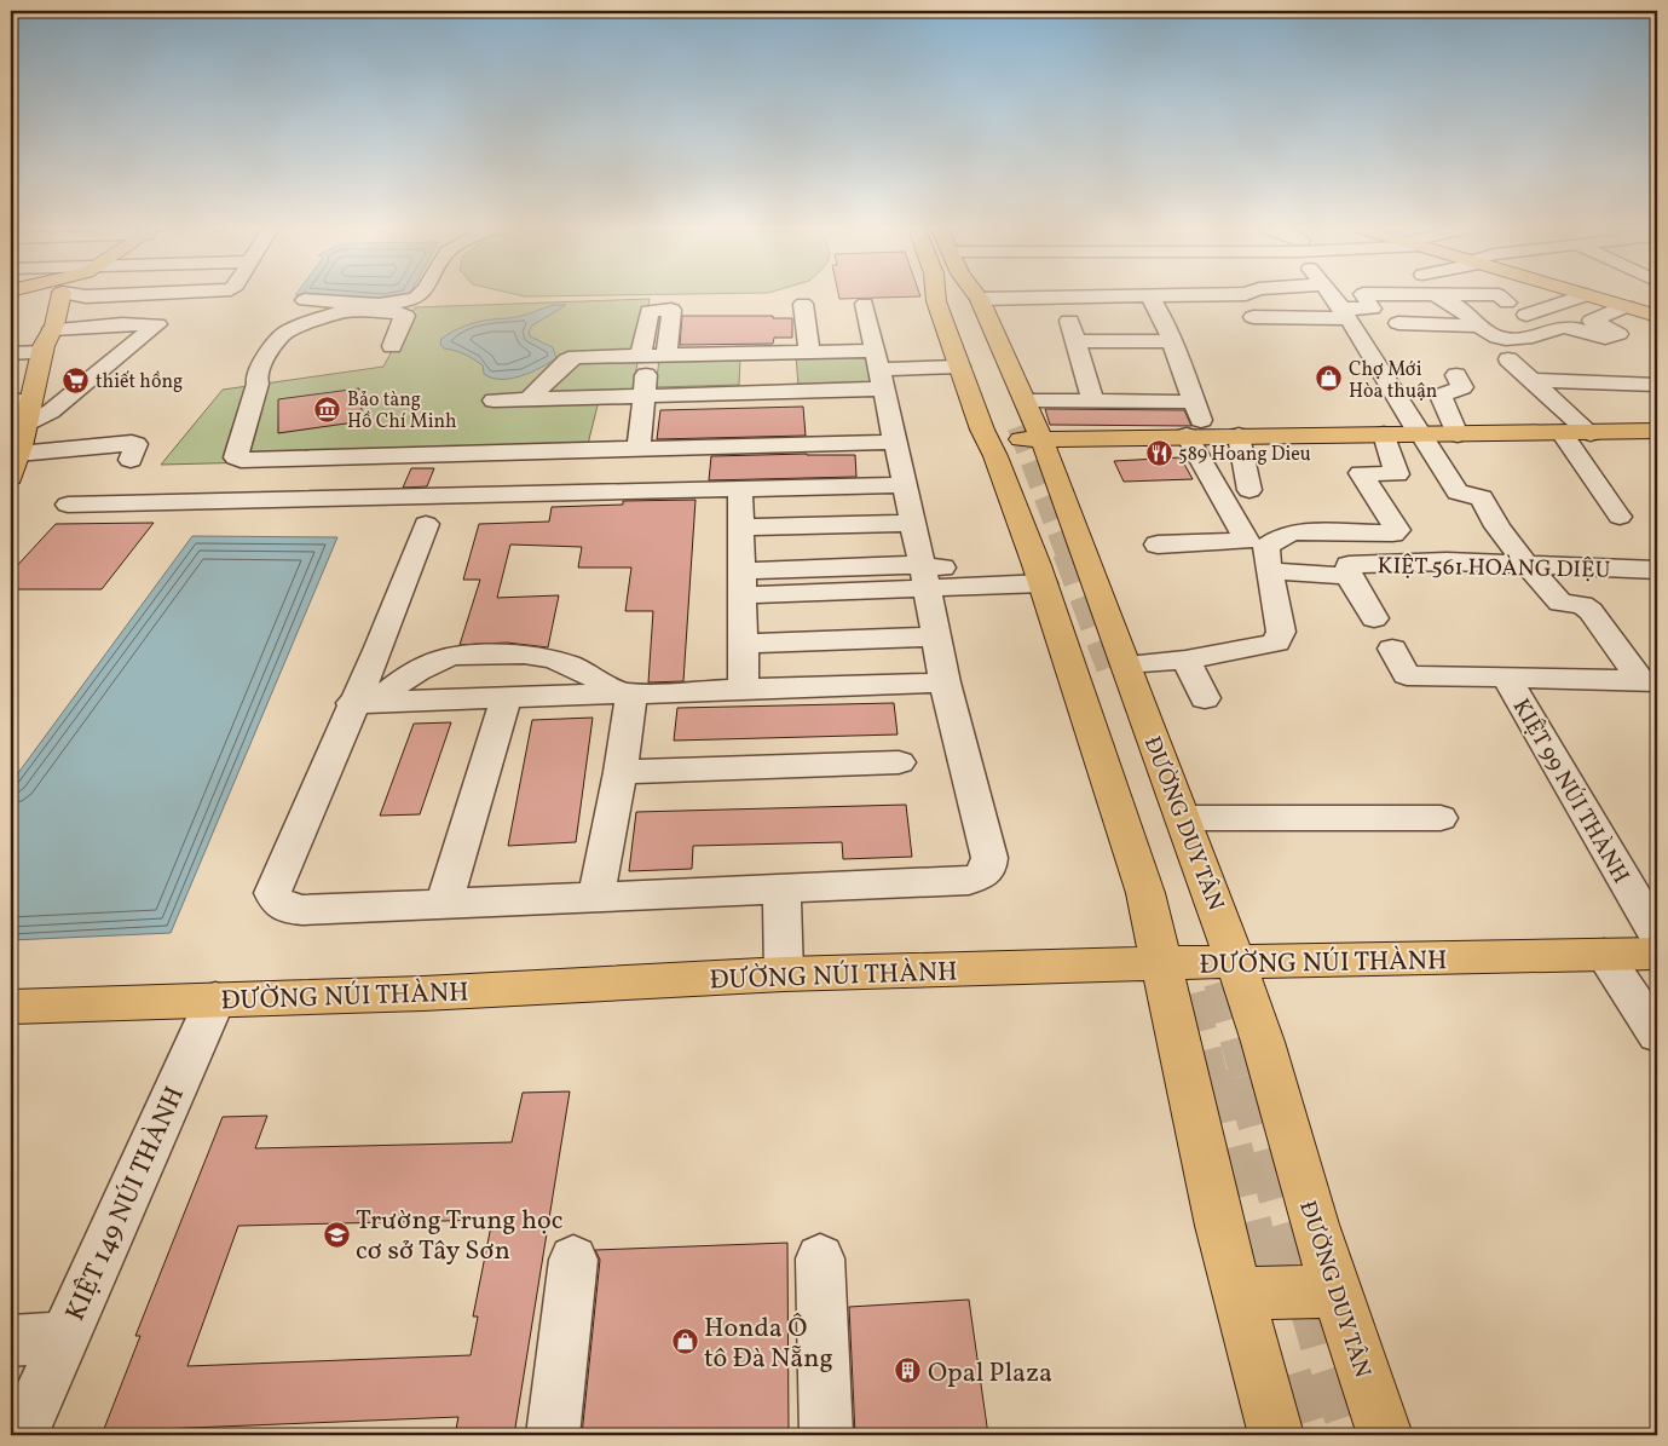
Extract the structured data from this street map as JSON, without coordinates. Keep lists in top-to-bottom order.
{
  "streets": {
    "main road": ["ĐƯỜNG DUY TÂN", "ĐƯỜNG NÚI THÀNH"],
    "street": ["KIỆT 561 HOÀNG DIỆU", "KIỆT 99 NÚI THÀNH", "KIỆT 149 NÚI THÀNH"]
  },
  "crossings": [
    ["ĐƯỜNG DUY TÂN", "ĐƯỜNG NÚI THÀNH"],
    ["ĐƯỜNG NÚI THÀNH", "KIỆT 149 NÚI THÀNH"]
  ],
  "places": {
    "shop": ["Chợ Mới Hòa thuận", "Honda Ô tô Đà Nẵng"],
    "supermarket": ["thiết hồng"],
    "museum": ["Bảo tàng Hồ Chí Minh"],
    "restaurant": ["589 Hoang Dieu"],
    "school or university": ["Trường Trung học cơ sở Tây Sơn"],
    "building": ["Opal Plaza"]
  }
}
